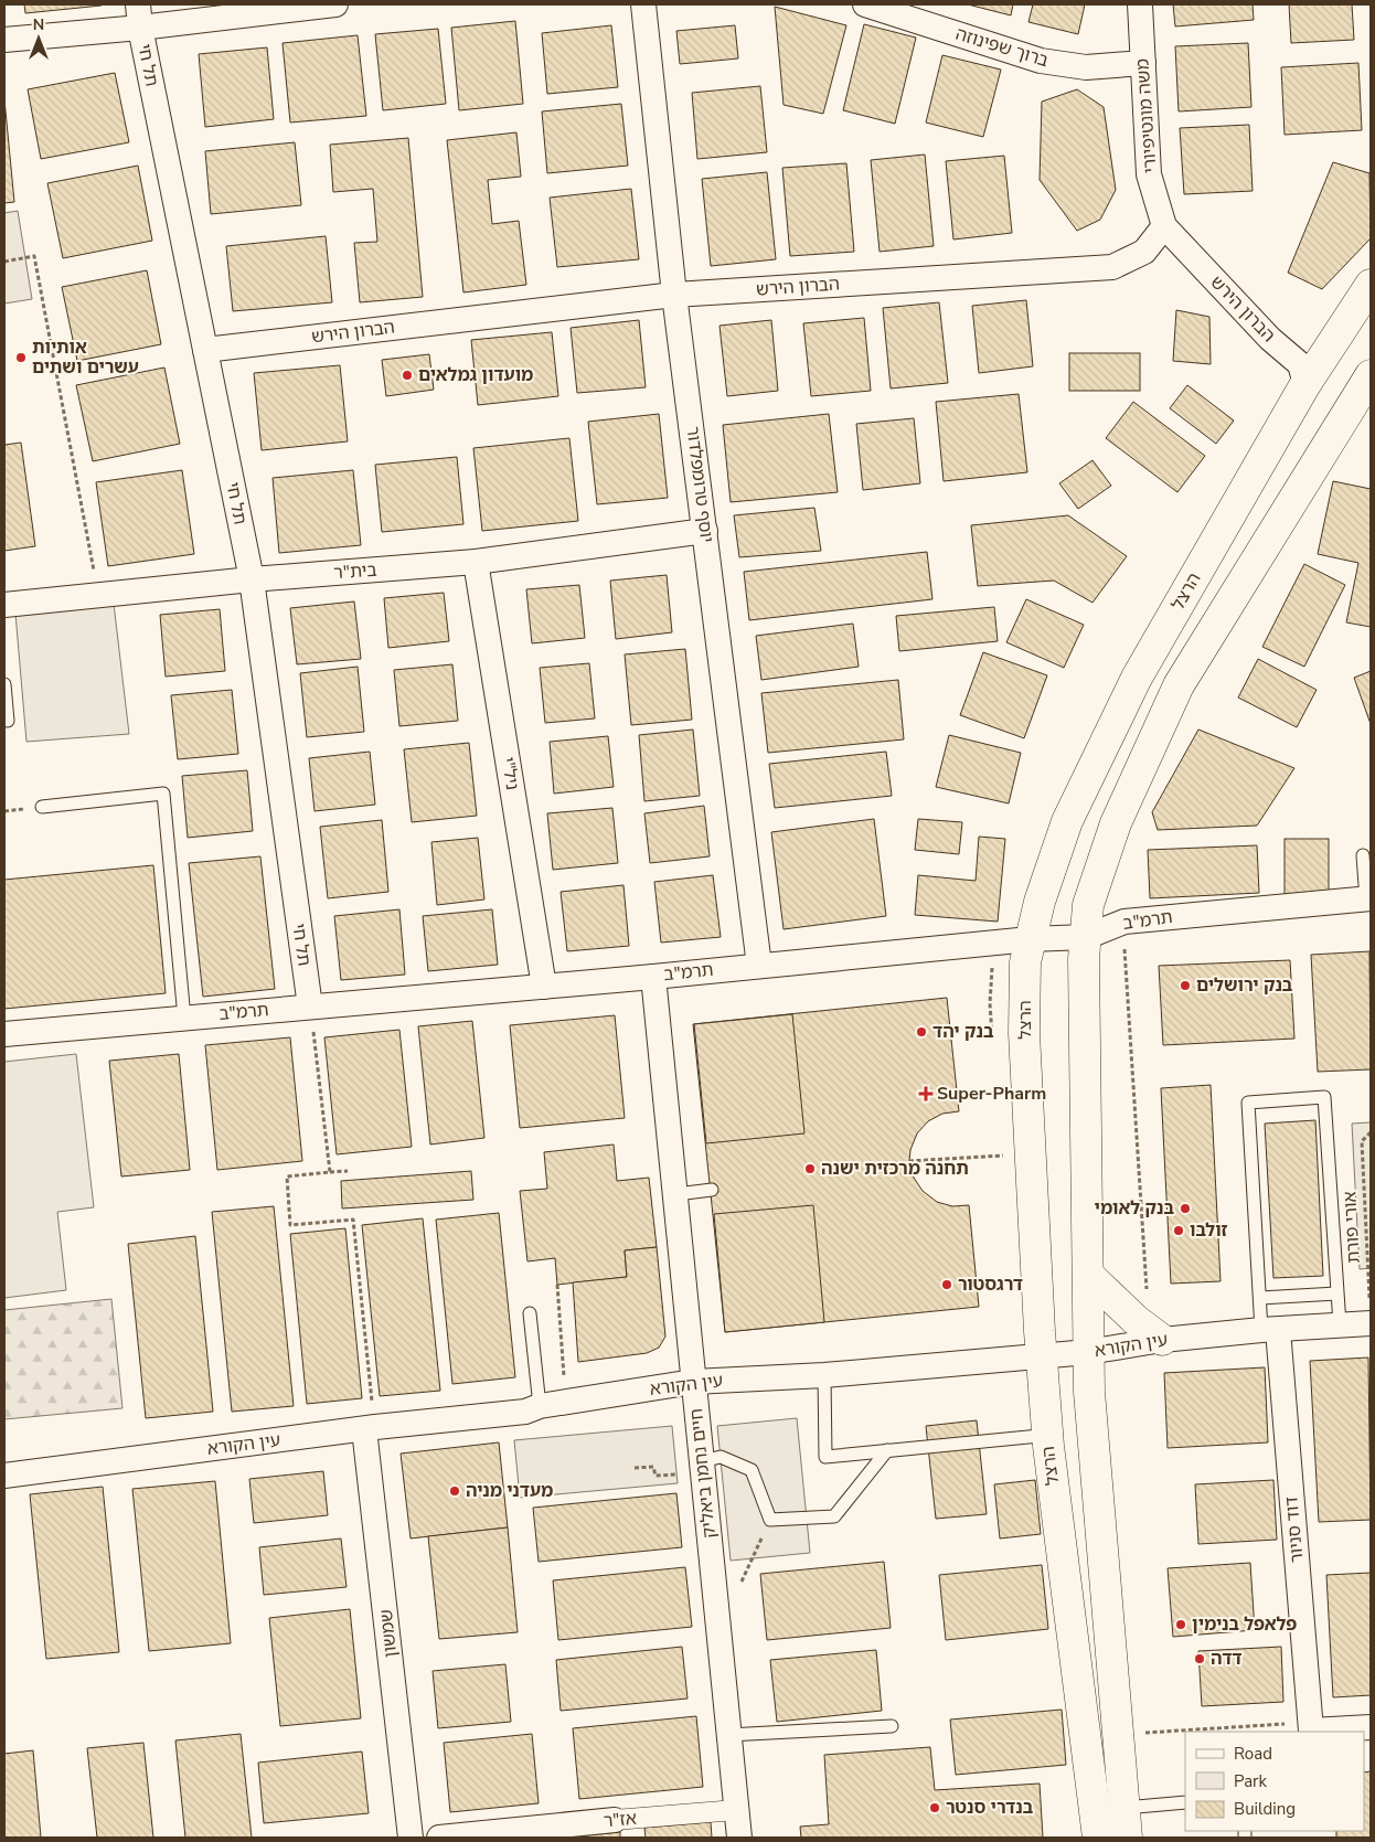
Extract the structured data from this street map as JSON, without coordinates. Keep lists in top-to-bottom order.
{
  "streets": {
    "main road": ["הרצל"],
    "street": [
      "ברוך שפינוזה",
      "תל חי",
      "משה מונטיפיורי",
      "הברון הירש",
      "יוסף טרומפלדור",
      "בית\"ר",
      "ניל\"י",
      "תרמ\"ב",
      "עין הקורא",
      "חיים נחמן ביאליק",
      "דוד סניור",
      "שמשון",
      "אז\"ר"
    ],
    "path": ["אורי פורת"]
  },
  "crossings": [
    ["ברוך שפינוזה", "משה מונטיפיורי"],
    ["תל חי", "הברון הירש"],
    ["תל חי", "בית\"ר"],
    ["תל חי", "תרמ\"ב"],
    ["משה מונטיפיורי", "הברון הירש"],
    ["הברון הירש", "יוסף טרומפלדור"],
    ["הברון הירש", "הרצל"],
    ["יוסף טרומפלדור", "בית\"ר"],
    ["יוסף טרומפלדור", "תרמ\"ב"],
    ["בית\"ר", "ניל\"י"],
    ["הרצל", "תרמ\"ב"],
    ["הרצל", "עין הקורא"],
    ["ניל\"י", "תרמ\"ב"],
    ["תרמ\"ב", "חיים נחמן ביאליק"],
    ["אורי פורת", "עין הקורא"],
    ["עין הקורא", "חיים נחמן ביאליק"],
    ["עין הקורא", "דוד סניור"],
    ["עין הקורא", "שמשון"],
    ["חיים נחמן ביאליק", "אז\"ר"]
  ],
  "places": {
    "other": [
      "אותיות עשרים ושתים",
      "מועדון גמלאים",
      "בנק ירושלים",
      "בנק יהד",
      "תחנה מרכזית ישנה",
      "בנק לאומי",
      "זולבו",
      "דרגסטור",
      "מעדני מניה",
      "פלאפל בנימין",
      "דדה",
      "בנדרי סנטר"
    ],
    "health": ["Super-Pharm"]
  },
  "legend": ["Road", "Park", "Building"],
  "north": "top"
}
